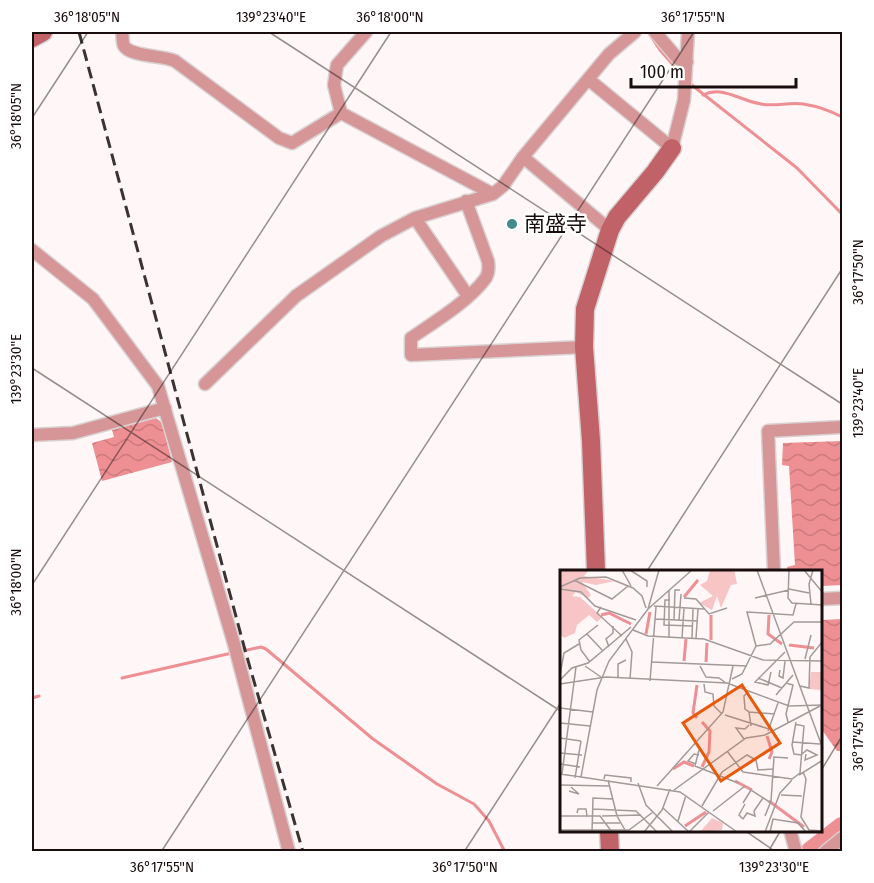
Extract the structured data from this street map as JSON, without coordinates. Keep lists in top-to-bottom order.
{
  "places": ["南盛寺"],
  "scale_bar": "100 m",
  "coordinates": [
    "36°18'05\"N",
    "139°23'40\"E",
    "36°18'00\"N",
    "36°17'55\"N",
    "36°17'50\"N",
    "139°23'30\"E",
    "36°17'45\"N"
  ]
}
